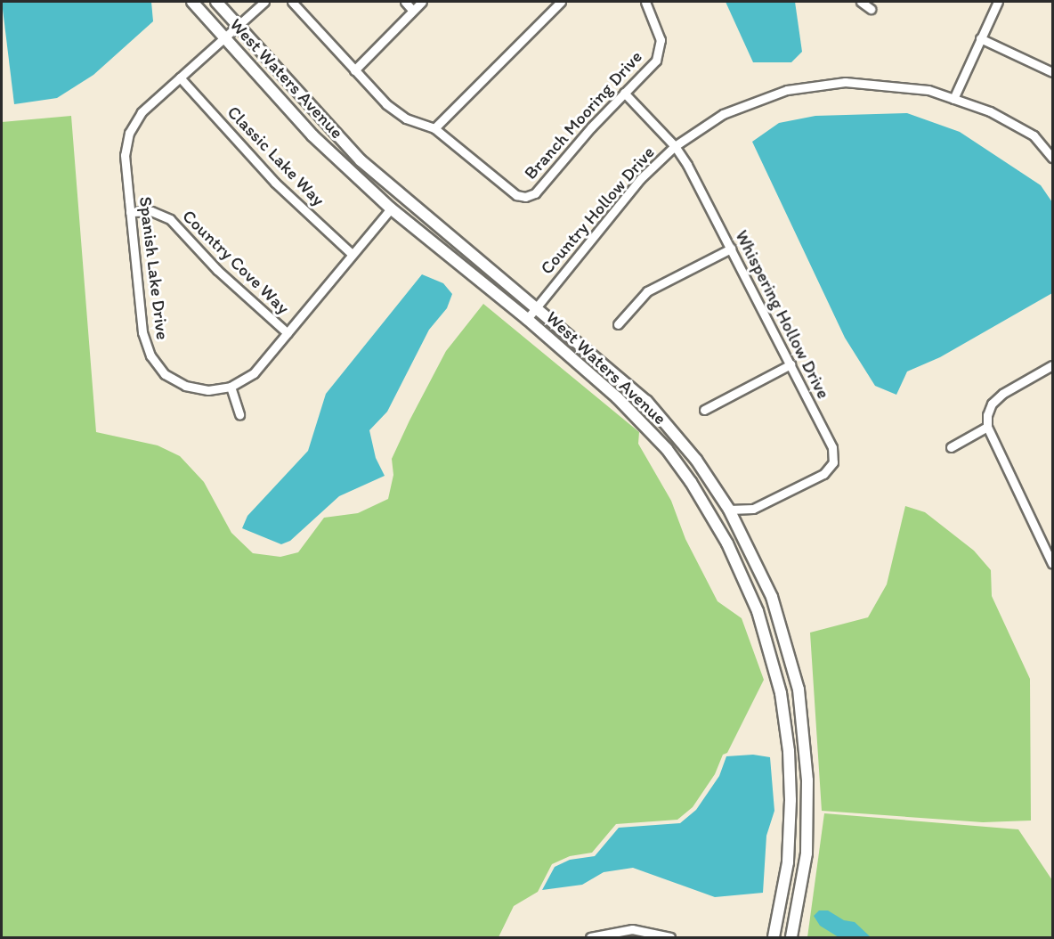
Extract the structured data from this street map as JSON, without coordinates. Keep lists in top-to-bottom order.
{
  "streets": {
    "street": [
      "West Waters Avenue",
      "Branch Mooring Drive",
      "Classic Lake Way",
      "Country Hollow Drive",
      "Country Cove Way",
      "Spanish Lake Drive",
      "Whispering Hollow Drive"
    ]
  },
  "crossings": [
    ["West Waters Avenue", "Country Hollow Drive"],
    ["West Waters Avenue", "Spanish Lake Drive"],
    ["West Waters Avenue", "Whispering Hollow Drive"],
    ["Branch Mooring Drive", "Whispering Hollow Drive"],
    ["Classic Lake Way", "Spanish Lake Drive"],
    ["Country Hollow Drive", "Whispering Hollow Drive"],
    ["Country Cove Way", "Spanish Lake Drive"]
  ]
}
